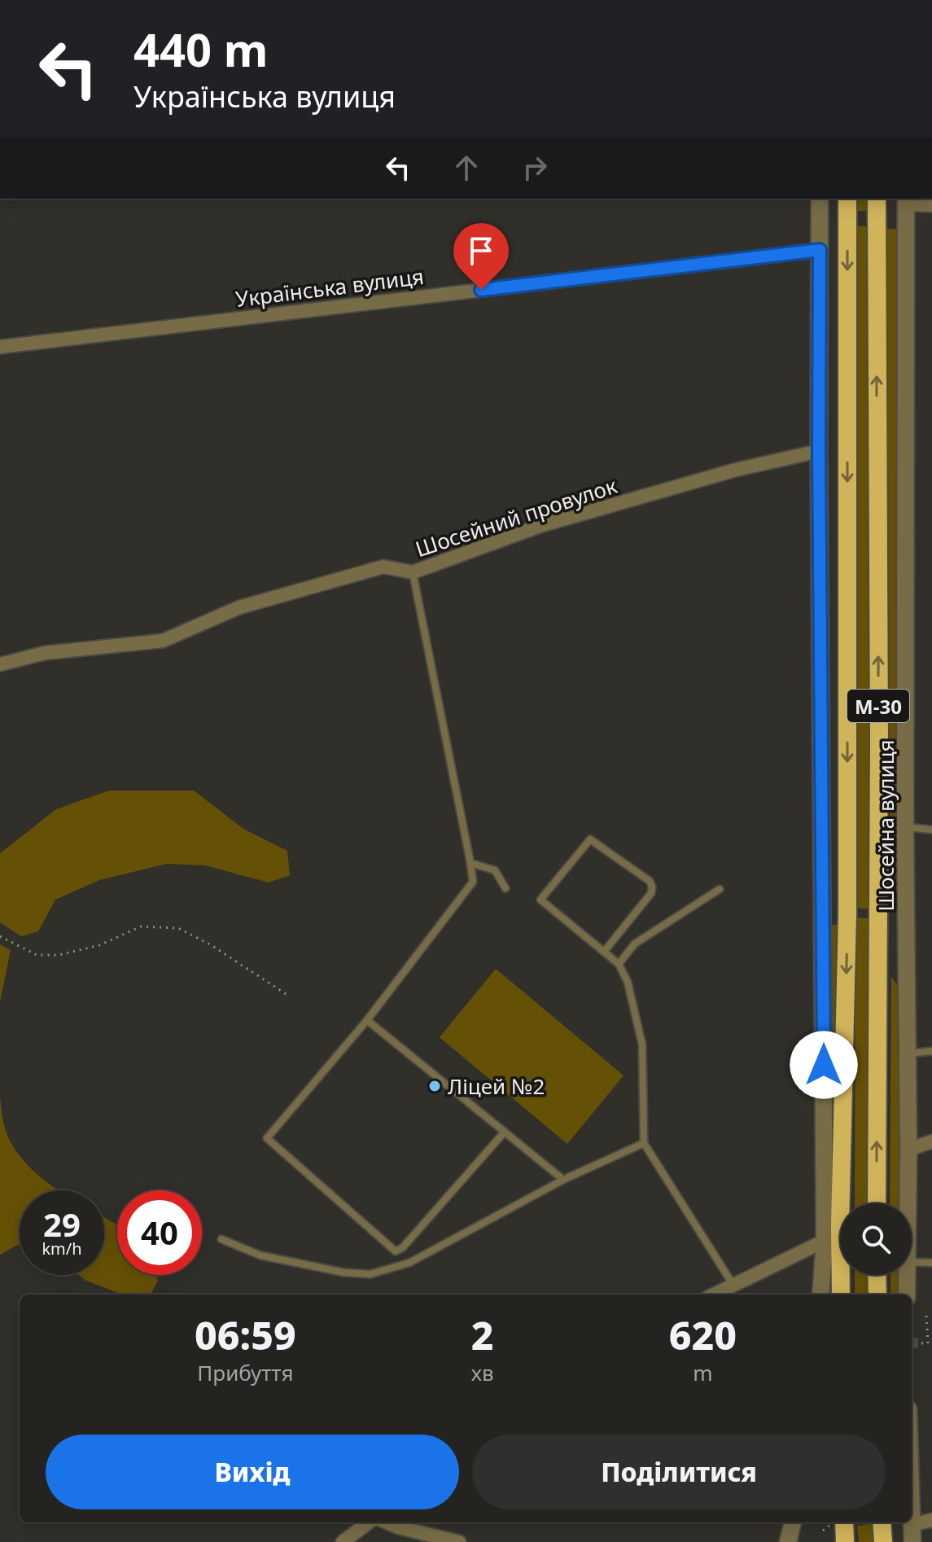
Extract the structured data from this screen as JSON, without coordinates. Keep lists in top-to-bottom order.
{
  "streets": {
    "highway": ["М-30"],
    "street": ["Українська вулиця", "Шосейний провулок", "Шосейна вулиця"]
  },
  "places": ["Ліцей №2"],
  "page": {
    "turn": ["440 m", "Українська вулиця"],
    "speed": "29 km/h",
    "limit": "40",
    "eta": [
      "06:59",
      "Прибуття",
      "2",
      "хв",
      "620",
      "m"
    ],
    "buttons": ["Вихід", "Поділитися"]
  }
}
